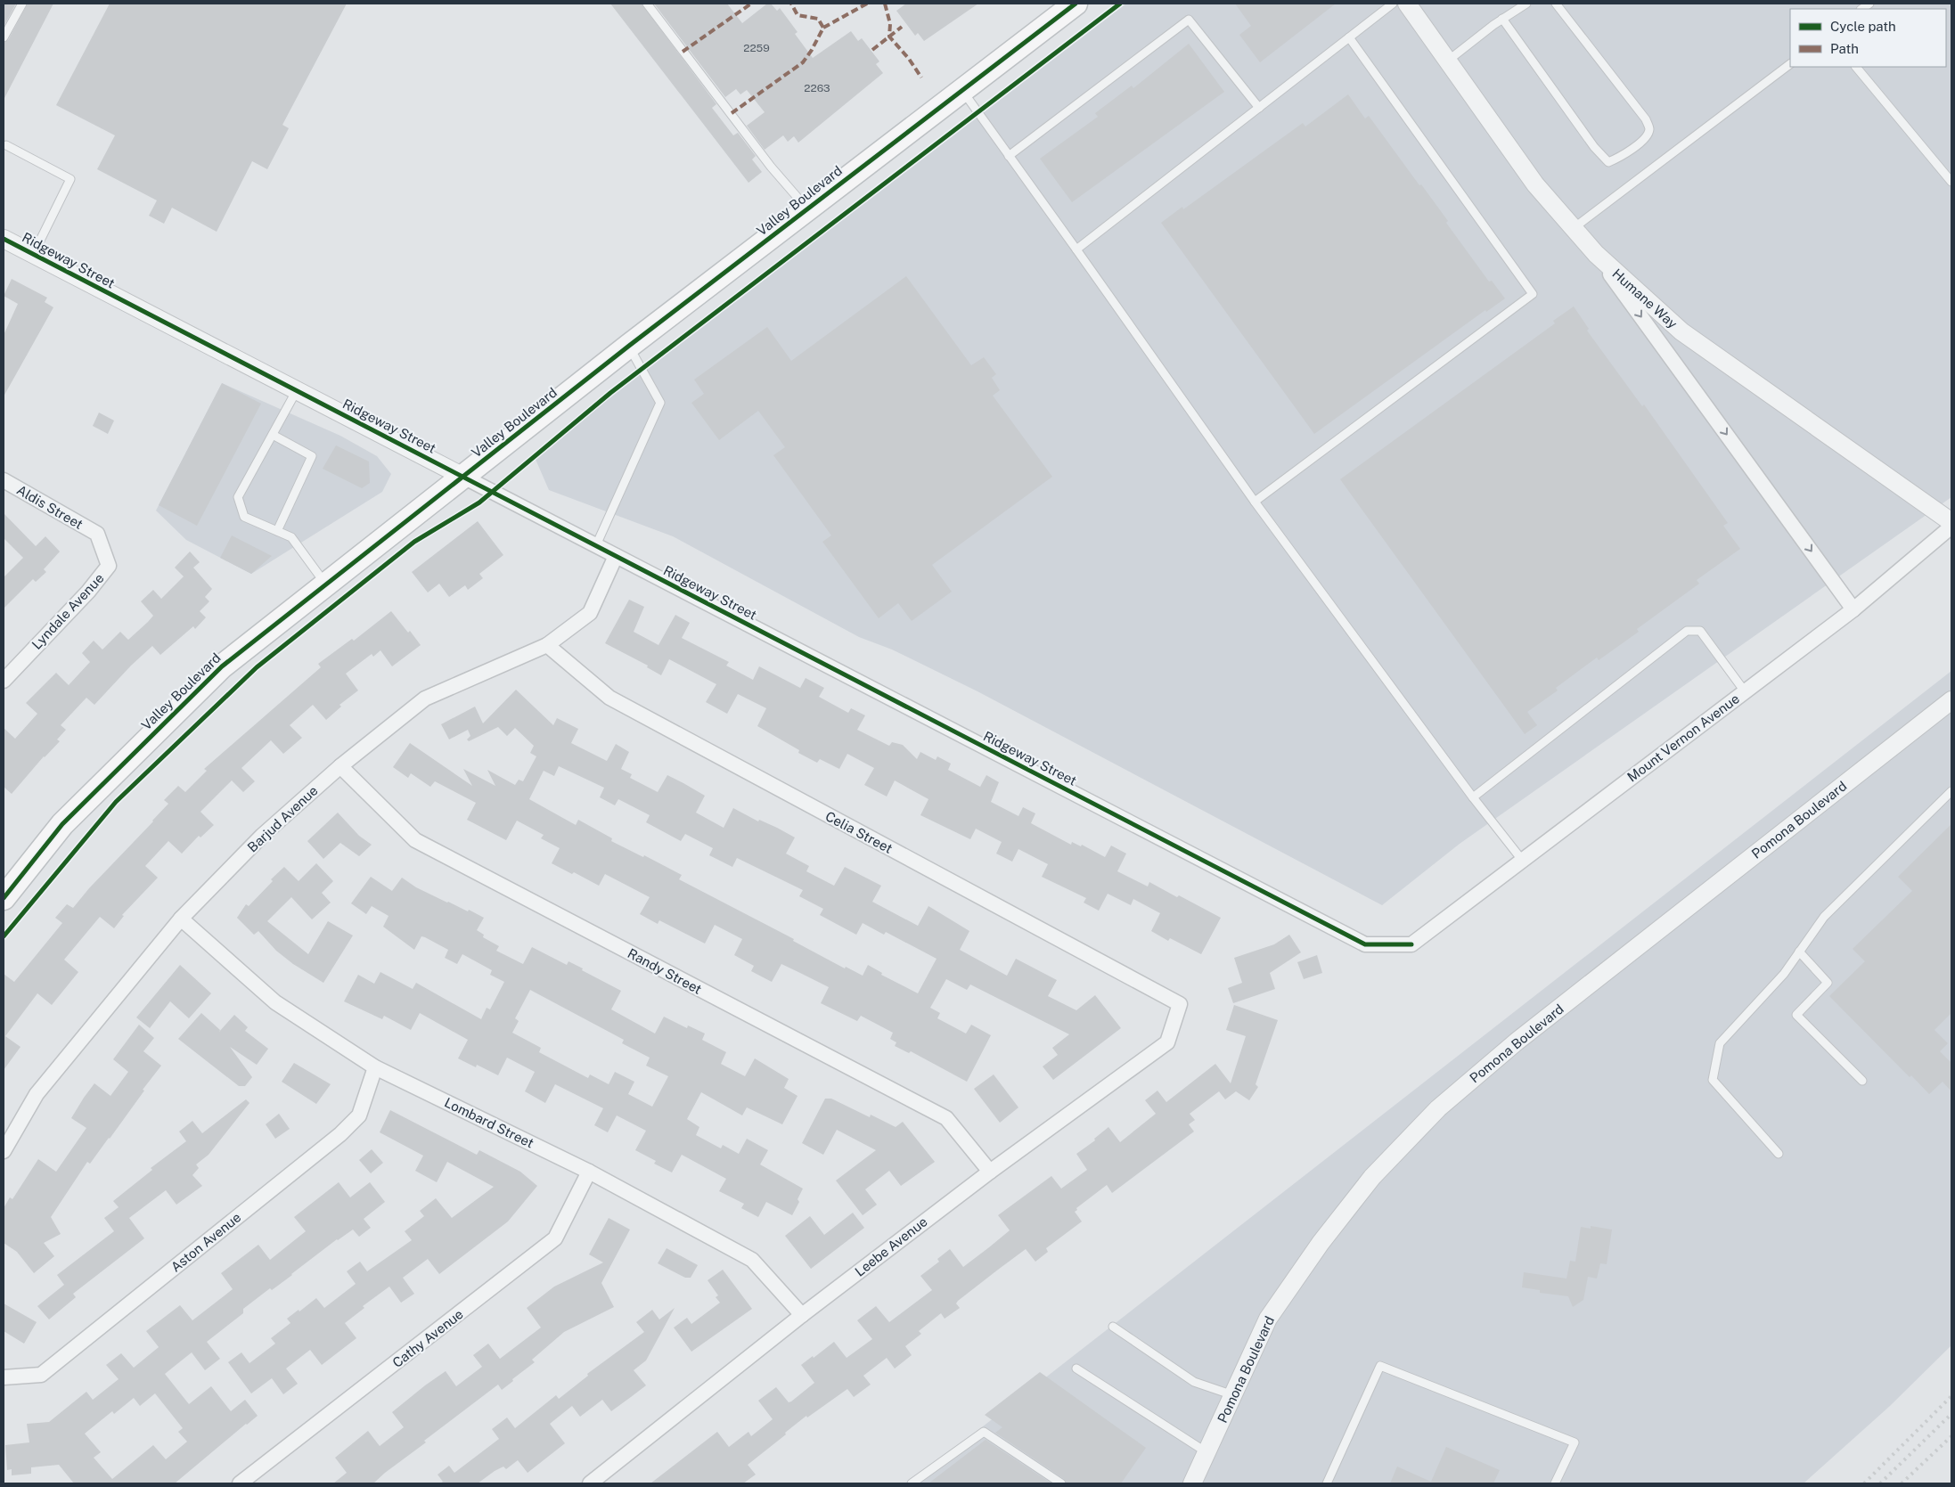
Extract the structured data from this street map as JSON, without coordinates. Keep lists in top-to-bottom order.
{
  "streets": {
    "main road": ["Valley Boulevard"],
    "street": [
      "Ridgeway Street",
      "Humane Way",
      "Aldis Street",
      "Lyndale Avenue",
      "Mount Vernon Avenue",
      "Barjud Avenue",
      "Pomona Boulevard",
      "Celia Street",
      "Randy Street",
      "Lombard Street",
      "Aston Avenue",
      "Leebe Avenue",
      "Cathy Avenue"
    ]
  },
  "crossings": [
    ["Valley Boulevard", "Ridgeway Street"],
    ["Ridgeway Street", "Mount Vernon Avenue"],
    ["Ridgeway Street", "Barjud Avenue"],
    ["Aldis Street", "Lyndale Avenue"],
    ["Barjud Avenue", "Celia Street"],
    ["Barjud Avenue", "Randy Street"],
    ["Barjud Avenue", "Lombard Street"],
    ["Celia Street", "Leebe Avenue"],
    ["Randy Street", "Leebe Avenue"],
    ["Lombard Street", "Aston Avenue"],
    ["Lombard Street", "Leebe Avenue"],
    ["Lombard Street", "Cathy Avenue"]
  ],
  "house_numbers": ["2259", "2263"],
  "legend": ["Cycle path", "Path"]
}
